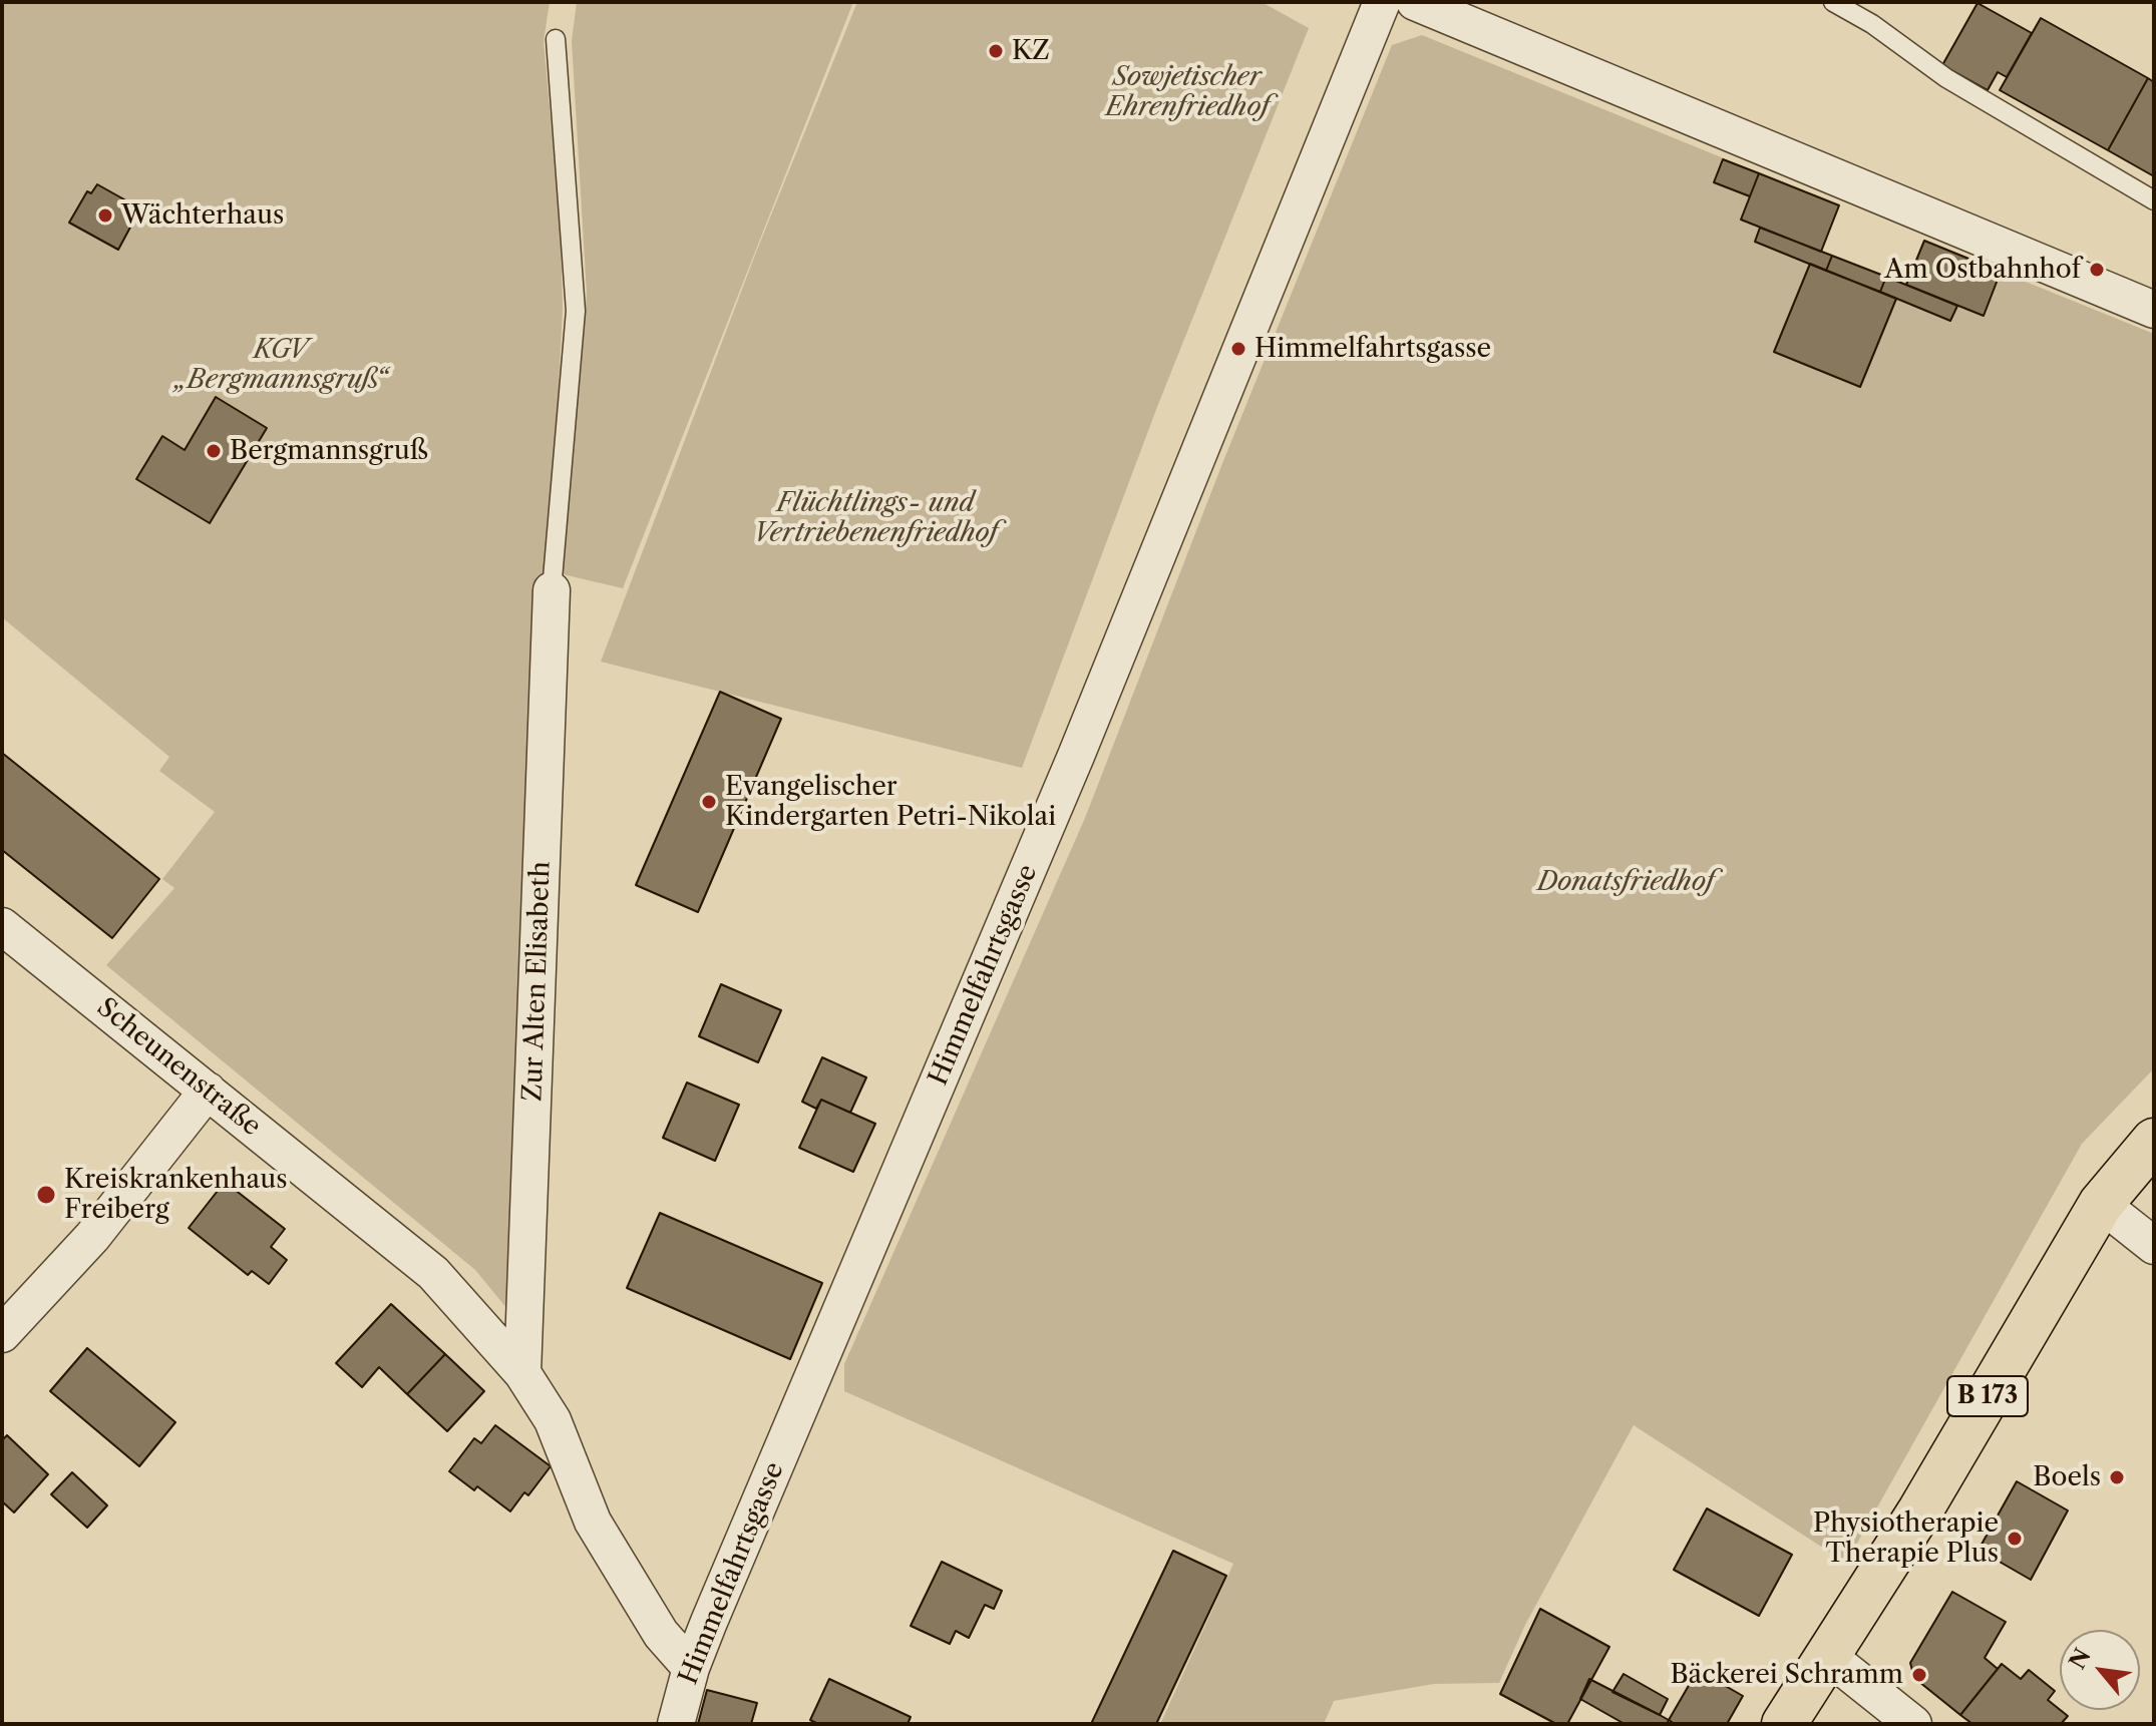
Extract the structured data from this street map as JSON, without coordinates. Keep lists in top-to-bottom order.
{
  "streets": {
    "main road": ["B 173"],
    "street": ["Himmelfahrtsgasse", "Zur Alten Elisabeth", "Scheunenstraße"]
  },
  "crossings": [
    ["Himmelfahrtsgasse", "Scheunenstraße"],
    ["Zur Alten Elisabeth", "Scheunenstraße"]
  ],
  "parks": [
    "Sowjetischer Ehrenfriedhof",
    "KGV „Bergmannsgruß“",
    "Flüchtlings- und Vertriebenenfriedhof",
    "Donatsfriedhof"
  ],
  "places": [
    "KZ",
    "Wächterhaus",
    "Am Ostbahnhof",
    "Himmelfahrtsgasse",
    "Bergmannsgruß",
    "Evangelischer Kindergarten Petri-Nikolai",
    "Kreiskrankenhaus Freiberg",
    "Boels",
    "Physiotherapie Therapie Plus",
    "Bäckerei Schramm"
  ],
  "north": "top left"
}
